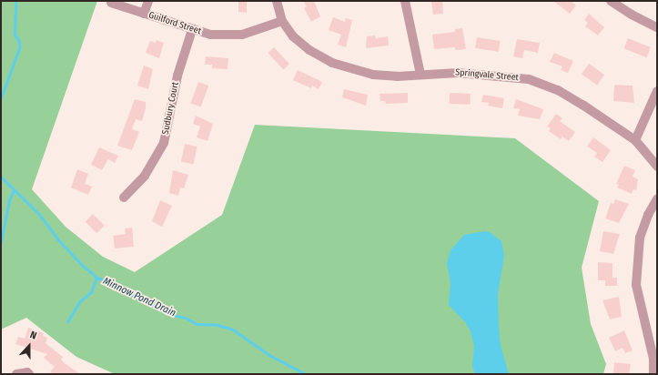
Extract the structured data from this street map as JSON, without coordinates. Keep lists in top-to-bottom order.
{
  "streets": {
    "street": ["Guilford Street", "Springvale Street", "Sudbury Court"]
  },
  "crossings": [
    ["Guilford Street", "Springvale Street"],
    ["Guilford Street", "Sudbury Court"]
  ],
  "water": ["Minnow Pond Drain"],
  "north": "top"
}
